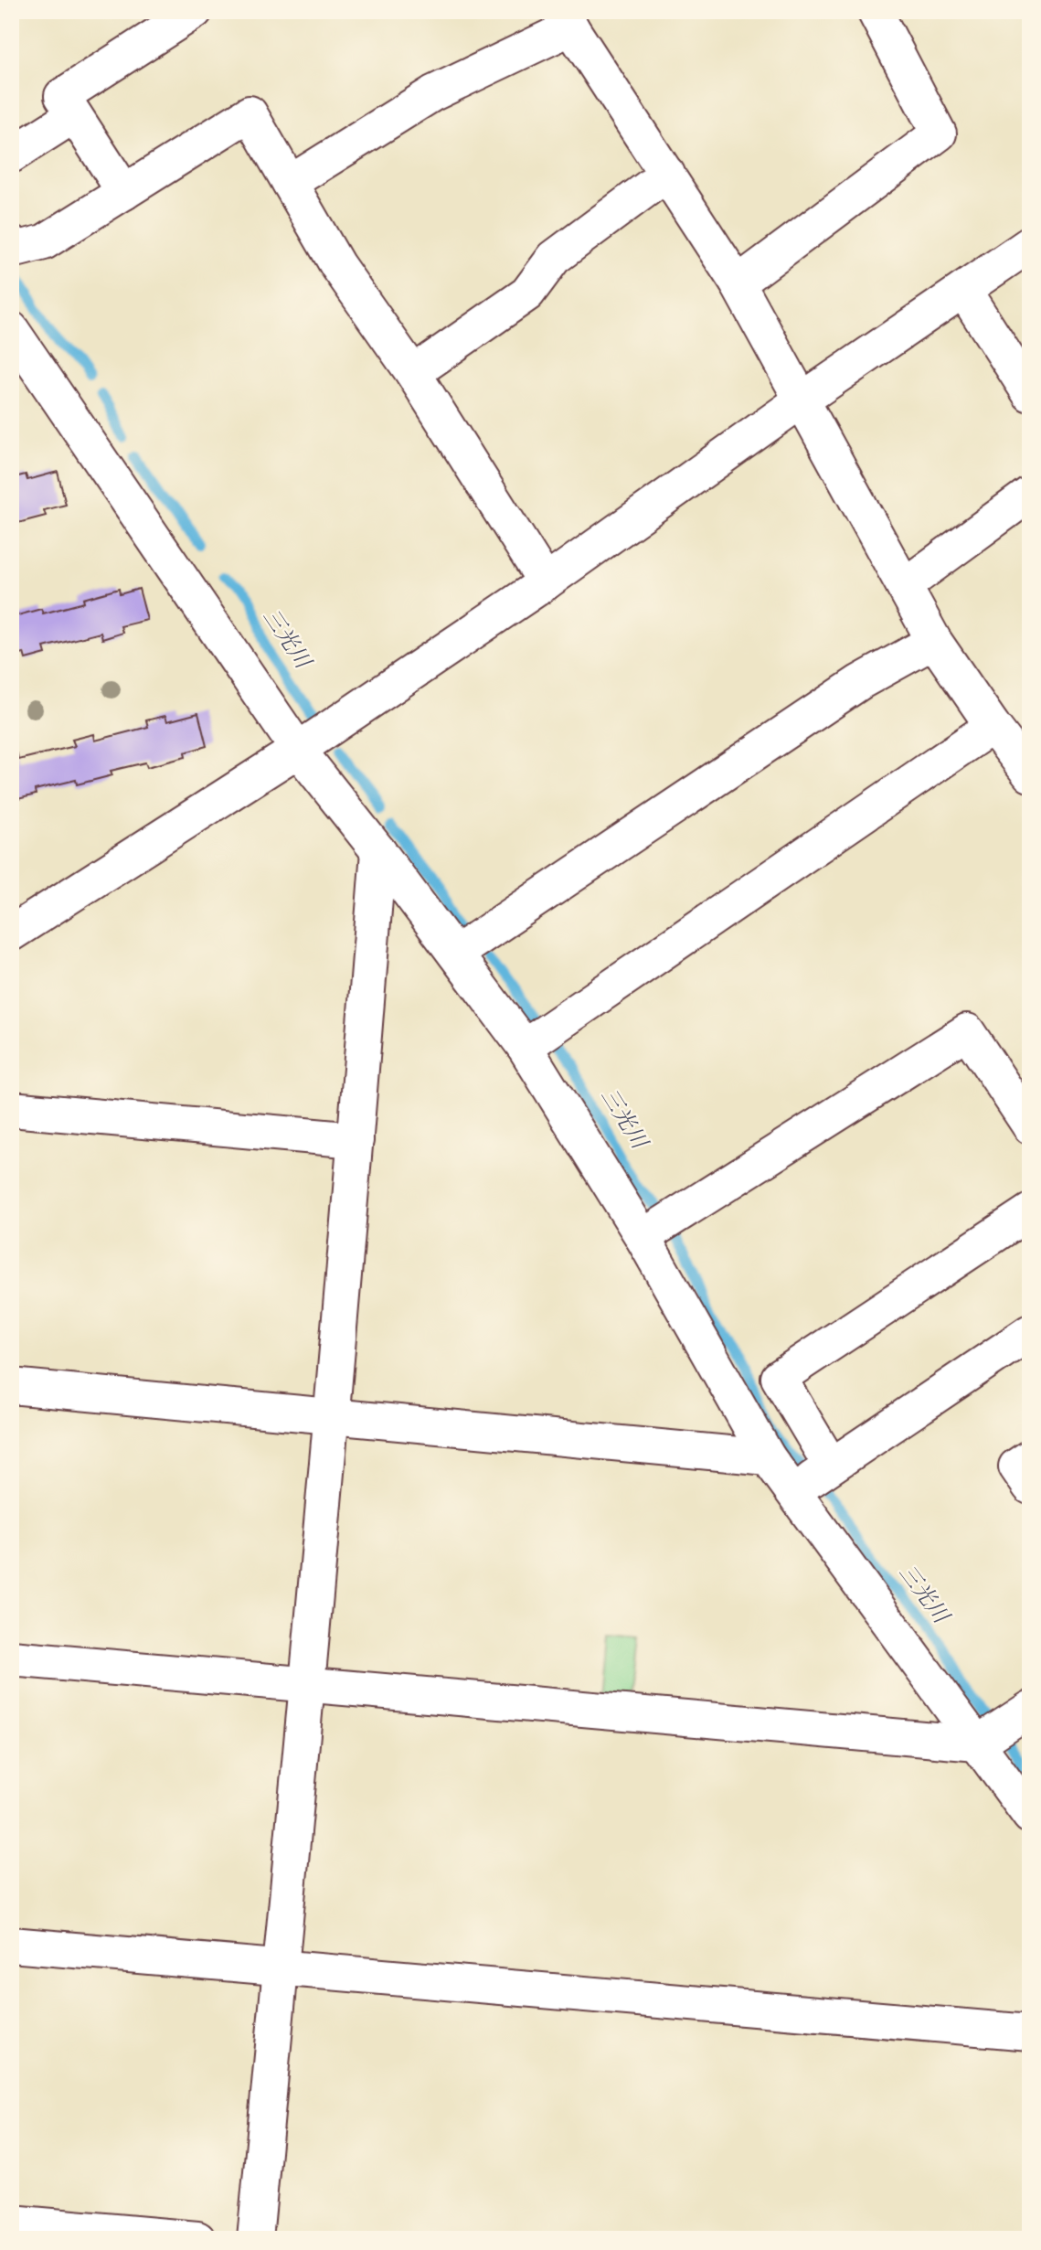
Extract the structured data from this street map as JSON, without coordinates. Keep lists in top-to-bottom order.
{
  "water": ["三光川"]
}
